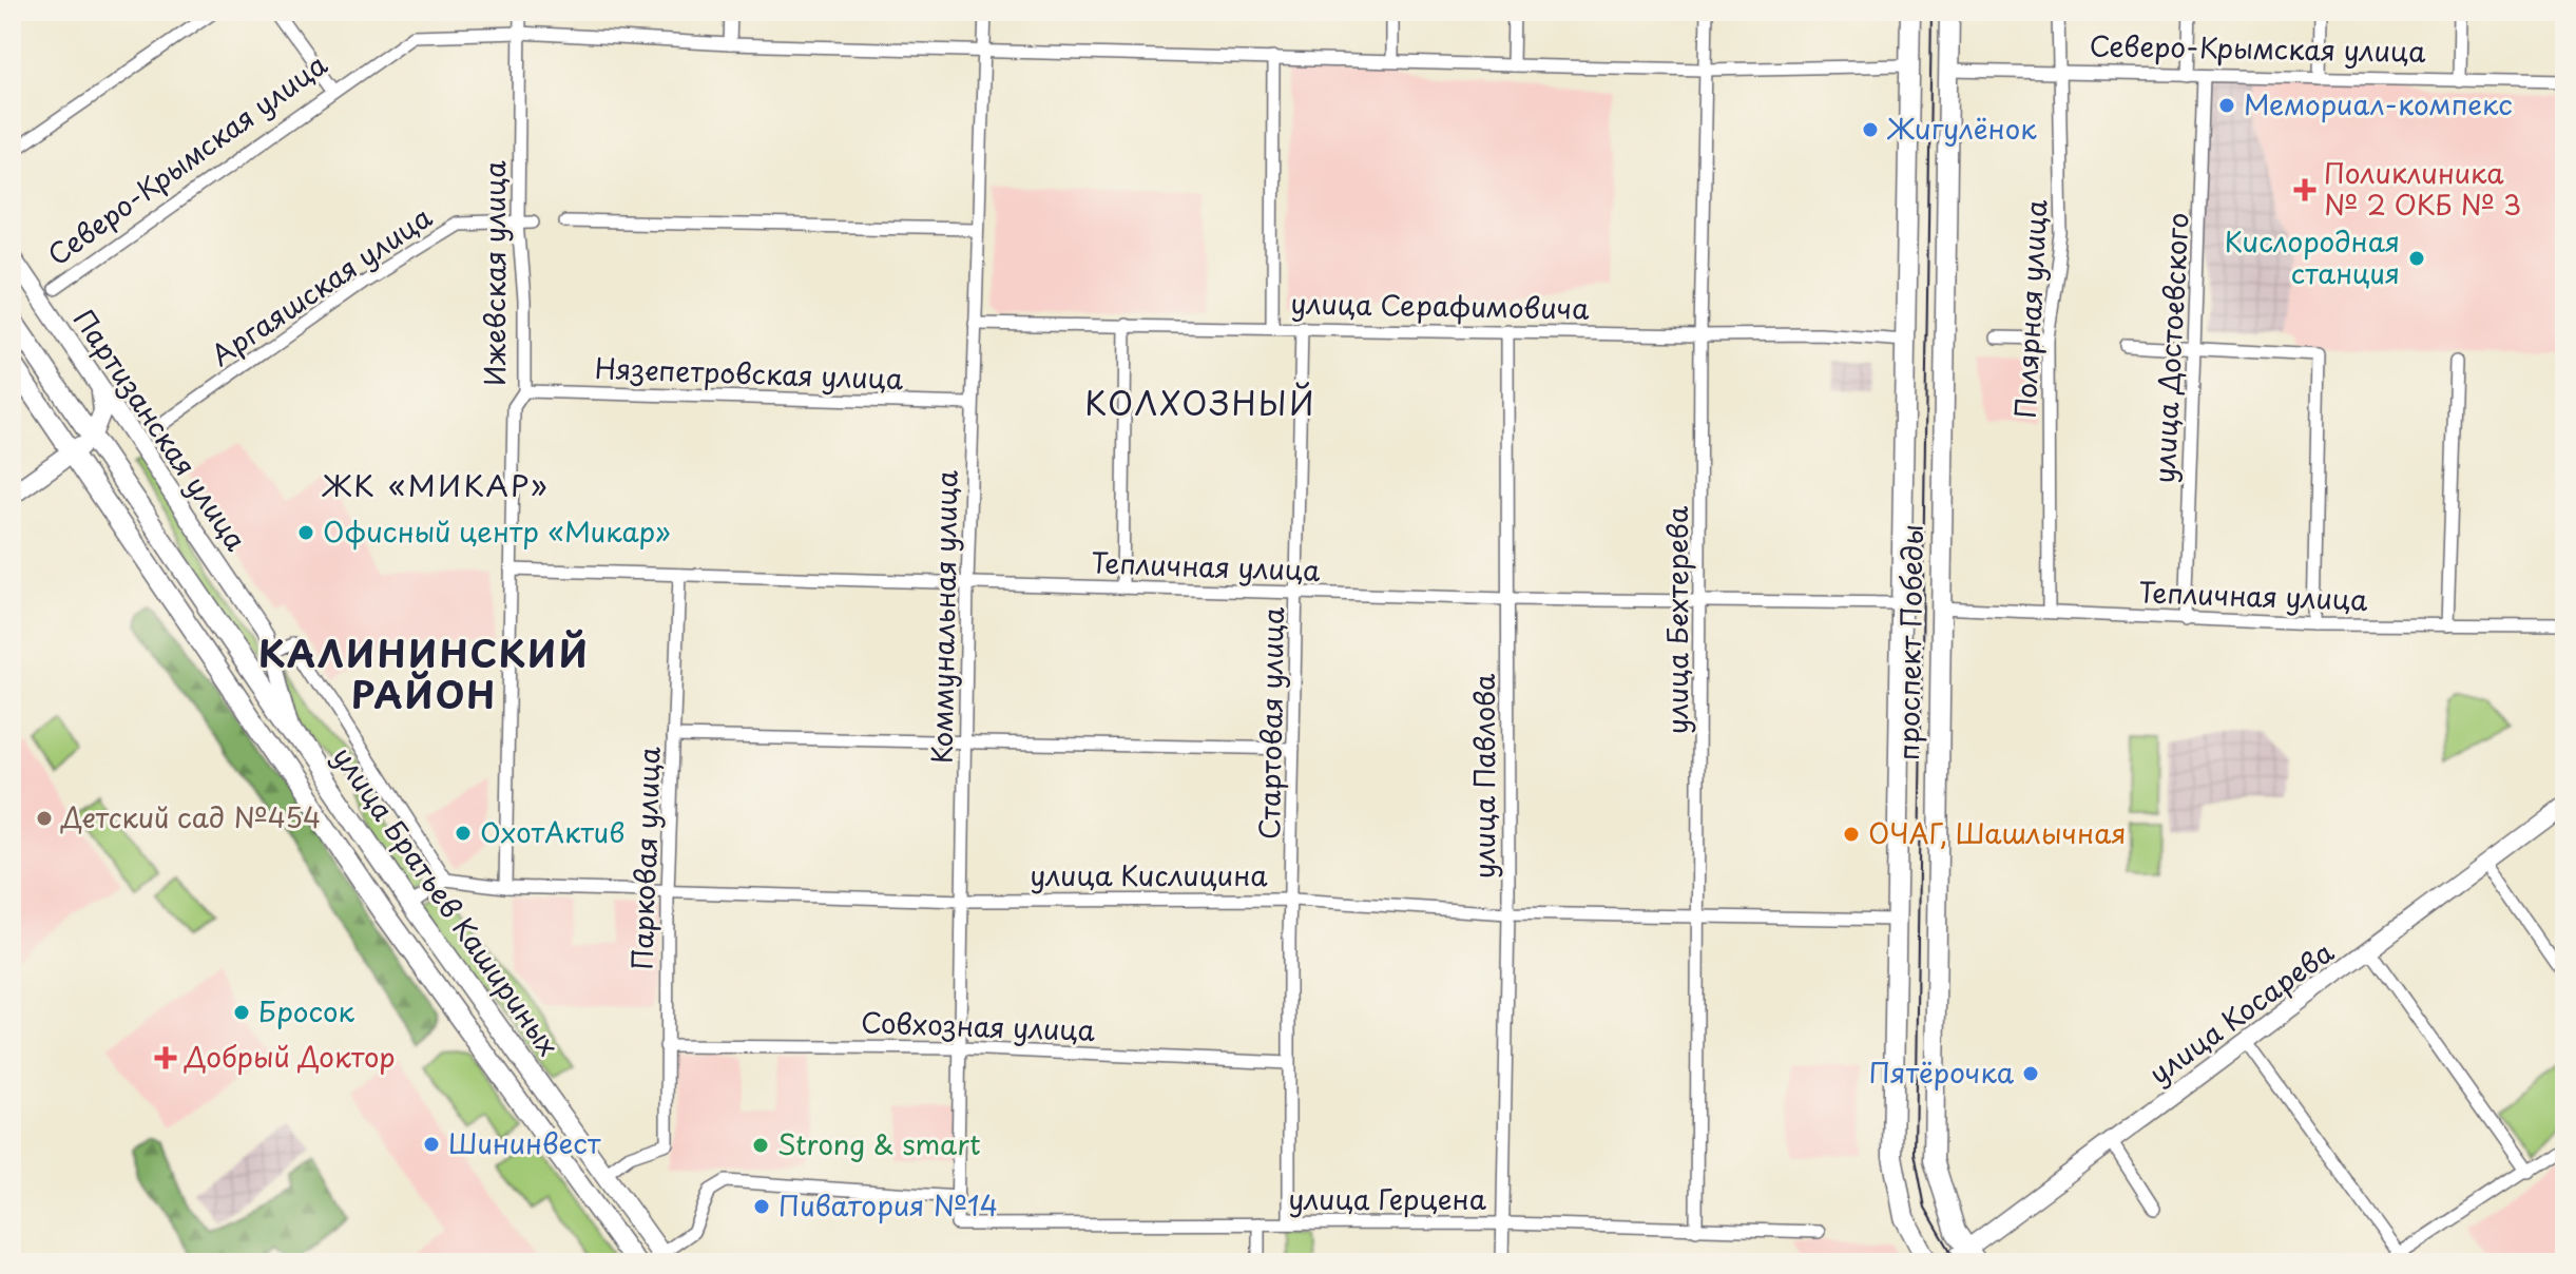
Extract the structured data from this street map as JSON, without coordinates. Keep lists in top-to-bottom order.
{
  "streets": {
    "main road": ["проспект Победы", "улица Братьев Кашириных"],
    "street": [
      "Северо-Крымская улица",
      "Ижевская улица",
      "Аргаяшская улица",
      "улица Серафимовича",
      "Полярная улица",
      "улица Достоевского",
      "Нязепетровская улица",
      "Партизанская улица",
      "Тепличная улица",
      "Коммунальная улица",
      "улица Бехтерева",
      "Стартовая улица",
      "улица Павлова",
      "Парковая улица",
      "улица Кислицина",
      "улица Косарева",
      "Совхозная улица",
      "улица Герцена"
    ]
  },
  "crossings": [
    ["Северо-Крымская улица", "Ижевская улица"],
    ["Северо-Крымская улица", "Полярная улица"],
    ["Северо-Крымская улица", "улица Достоевского"],
    ["Северо-Крымская улица", "Коммунальная улица"],
    ["Северо-Крымская улица", "улица Бехтерева"],
    ["Северо-Крымская улица", "проспект Победы"],
    ["Ижевская улица", "Аргаяшская улица"],
    ["Ижевская улица", "Нязепетровская улица"],
    ["Ижевская улица", "Тепличная улица"],
    ["Ижевская улица", "улица Кислицина"],
    ["улица Серафимовича", "Коммунальная улица"],
    ["улица Серафимовича", "улица Бехтерева"],
    ["улица Серафимовича", "проспект Победы"],
    ["улица Серафимовича", "Стартовая улица"],
    ["улица Серафимовича", "улица Павлова"],
    ["Полярная улица", "Тепличная улица"],
    ["улица Достоевского", "Тепличная улица"],
    ["Нязепетровская улица", "Коммунальная улица"],
    ["Тепличная улица", "Коммунальная улица"],
    ["Тепличная улица", "улица Бехтерева"],
    ["Тепличная улица", "проспект Победы"],
    ["Тепличная улица", "Стартовая улица"],
    ["Тепличная улица", "улица Павлова"],
    ["Тепличная улица", "Парковая улица"],
    ["Коммунальная улица", "улица Кислицина"],
    ["Коммунальная улица", "Совхозная улица"],
    ["Коммунальная улица", "улица Герцена"],
    ["улица Бехтерева", "улица Кислицина"],
    ["улица Бехтерева", "улица Герцена"],
    ["проспект Победы", "улица Кислицина"],
    ["проспект Победы", "улица Косарева"],
    ["Стартовая улица", "улица Кислицина"],
    ["Стартовая улица", "Совхозная улица"],
    ["Стартовая улица", "улица Герцена"],
    ["улица Павлова", "улица Кислицина"],
    ["улица Павлова", "улица Герцена"],
    ["Парковая улица", "улица Кислицина"],
    ["Парковая улица", "улица Братьев Кашириных"],
    ["Парковая улица", "Совхозная улица"]
  ],
  "districts": ["КОЛХОЗНЫЙ", "ЖК «МИКАР»", "КАЛИНИНСКИЙ РАЙОН"],
  "places": {
    "other": [
      "Мемориал-компекс",
      "Жигулёнок",
      "Кислородная станция",
      "Офисный центр «Микар»",
      "Детский сад №454",
      "ОхотАктив",
      "ОЧАГ, Шашлычная",
      "Бросок",
      "Пятёрочка",
      "Шининвест",
      "Strong & smart",
      "Пиватория №14"
    ],
    "health": ["Поликлиника № 2 ОКБ № 3", "Добрый Доктор"]
  }
}
